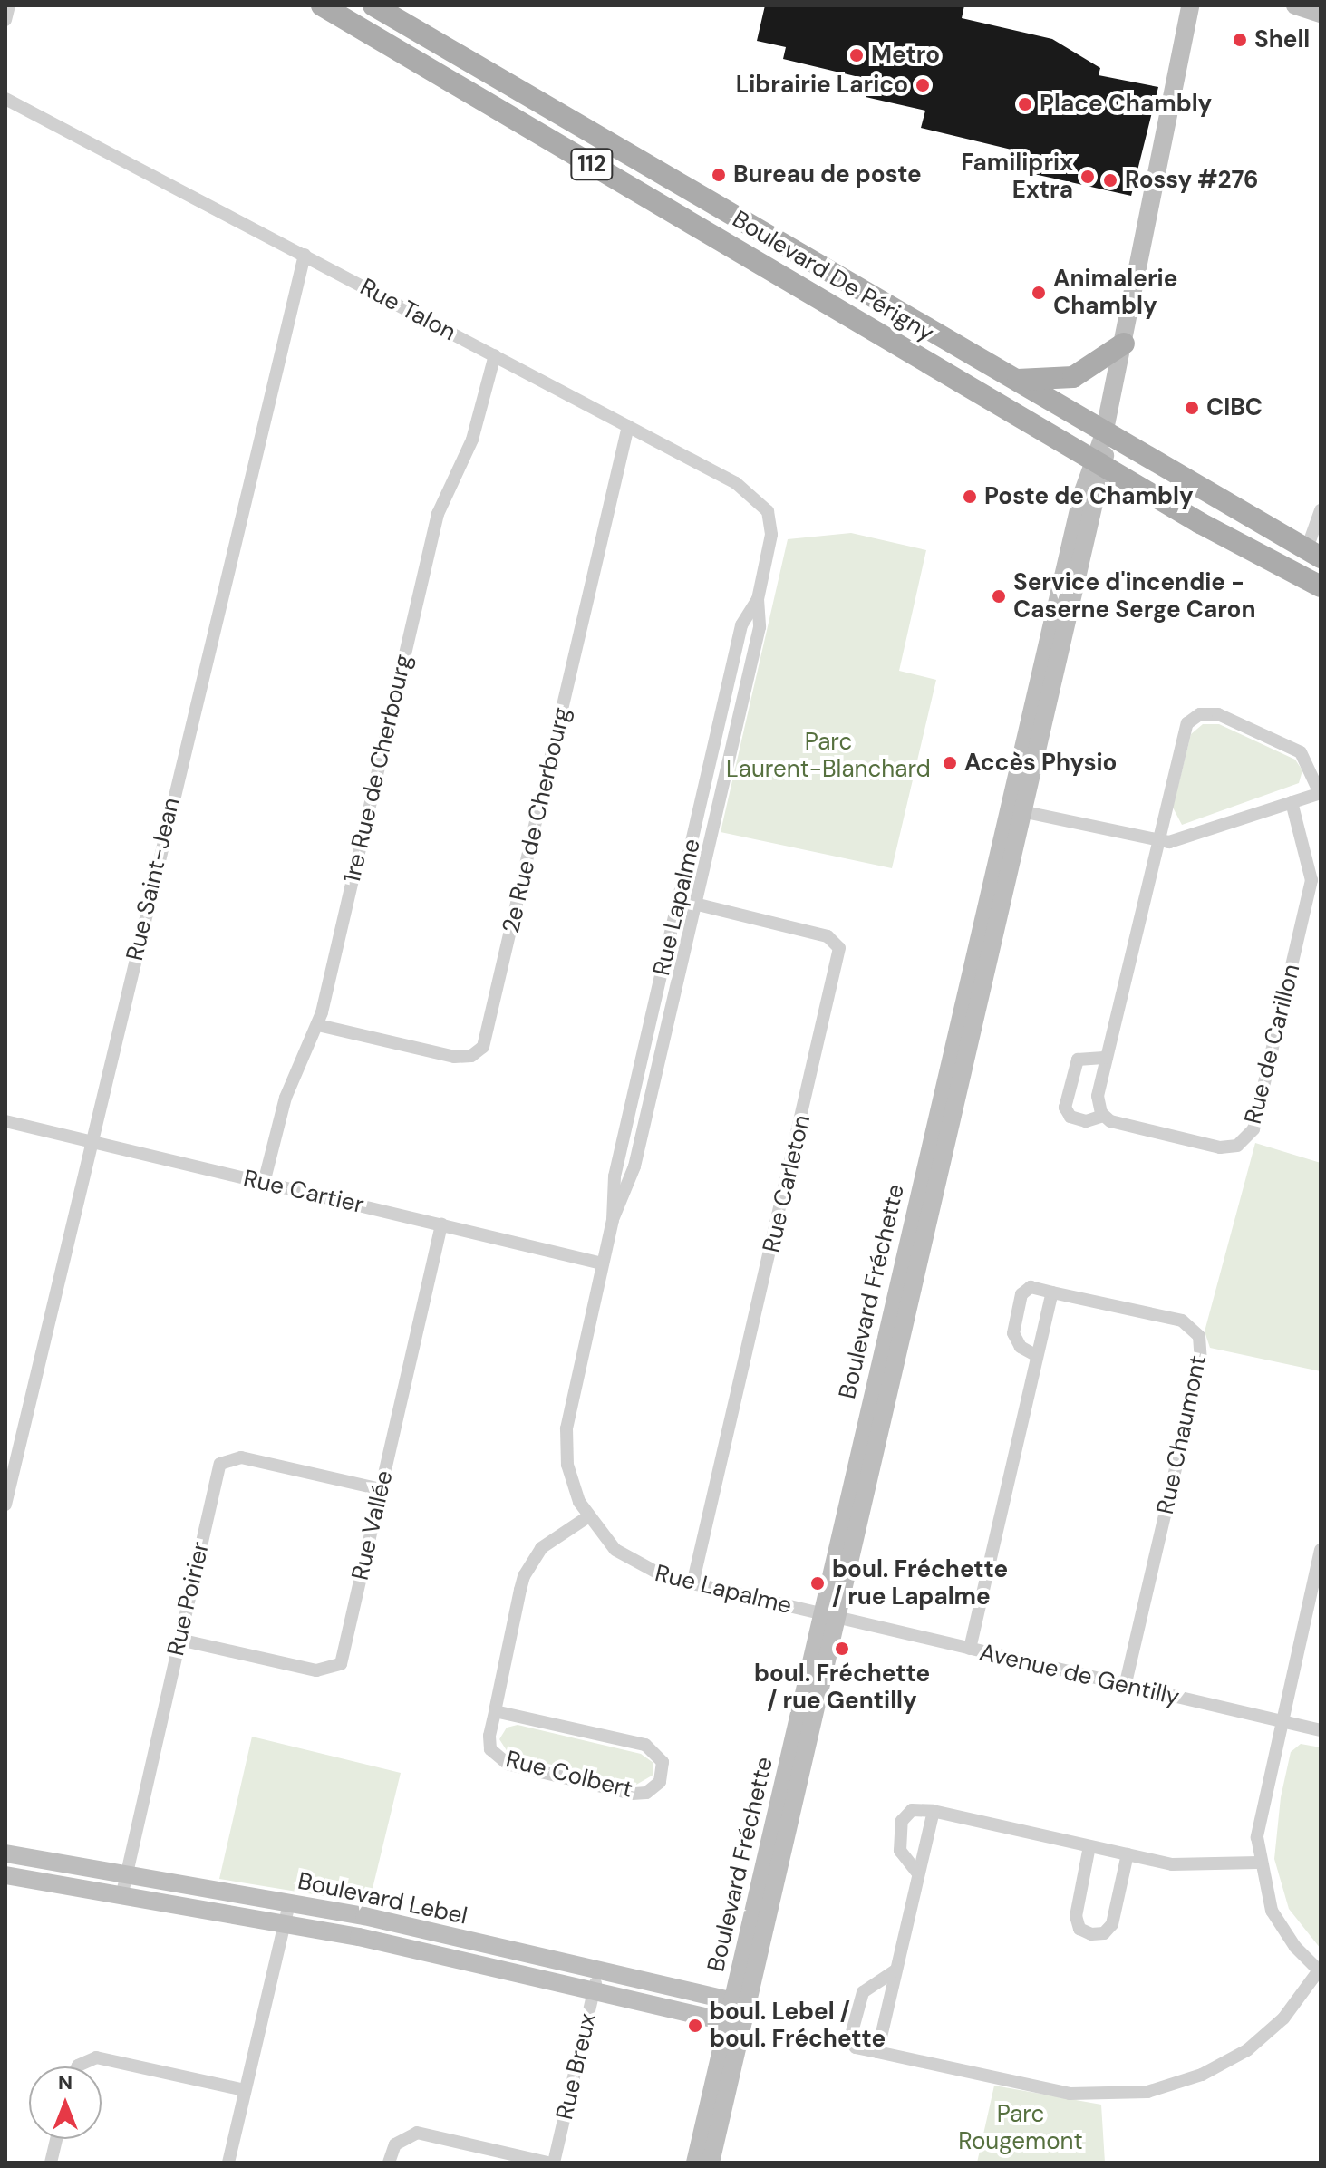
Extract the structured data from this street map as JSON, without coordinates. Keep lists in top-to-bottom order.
{
  "streets": {
    "main road": ["112", "Boulevard De Périgny"],
    "street": [
      "Rue Talon",
      "1re Rue de Cherbourg",
      "2e Rue de Cherbourg",
      "Rue Saint-Jean",
      "Rue Lapalme",
      "Rue de Carillon",
      "Rue Carleton",
      "Rue Cartier",
      "Boulevard Fréchette",
      "Rue Chaumont",
      "Rue Vallée",
      "Rue Poirier",
      "Avenue de Gentilly",
      "Rue Colbert",
      "Boulevard Lebel",
      "Rue Breux"
    ]
  },
  "crossings": [
    ["Boulevard De Périgny", "Boulevard Fréchette"],
    ["Rue Talon", "1re Rue de Cherbourg"],
    ["Rue Talon", "2e Rue de Cherbourg"],
    ["Rue Talon", "Rue Saint-Jean"],
    ["Rue Talon", "Rue Lapalme"],
    ["1re Rue de Cherbourg", "2e Rue de Cherbourg"],
    ["1re Rue de Cherbourg", "Rue Cartier"],
    ["Rue Saint-Jean", "Rue Cartier"],
    ["Rue Lapalme", "Rue Carleton"],
    ["Rue Lapalme", "Rue Cartier"],
    ["Rue Lapalme", "Boulevard Fréchette"],
    ["Rue Lapalme", "Avenue de Gentilly"],
    ["Rue Lapalme", "Rue Colbert"],
    ["Rue Cartier", "Rue Vallée"],
    ["Boulevard Fréchette", "Avenue de Gentilly"],
    ["Boulevard Fréchette", "Boulevard Lebel"],
    ["Rue Chaumont", "Avenue de Gentilly"],
    ["Rue Vallée", "Rue Poirier"],
    ["Rue Poirier", "Boulevard Lebel"],
    ["Boulevard Lebel", "Rue Breux"]
  ],
  "parks": ["Parc Laurent-Blanchard", "Parc Rougemont"],
  "places": [
    "Shell",
    "Metro",
    "Librairie Larico",
    "Place Chambly",
    "Bureau de poste",
    "Familiprix Extra",
    "Rossy #276",
    "Animalerie Chambly",
    "CIBC",
    "Poste de Chambly",
    "Service d'incendie - Caserne Serge Caron",
    "Accès Physio",
    "boul. Fréchette / rue Lapalme",
    "boul. Fréchette / rue Gentilly",
    "boul. Lebel / boul. Fréchette"
  ],
  "north": "top"
}
